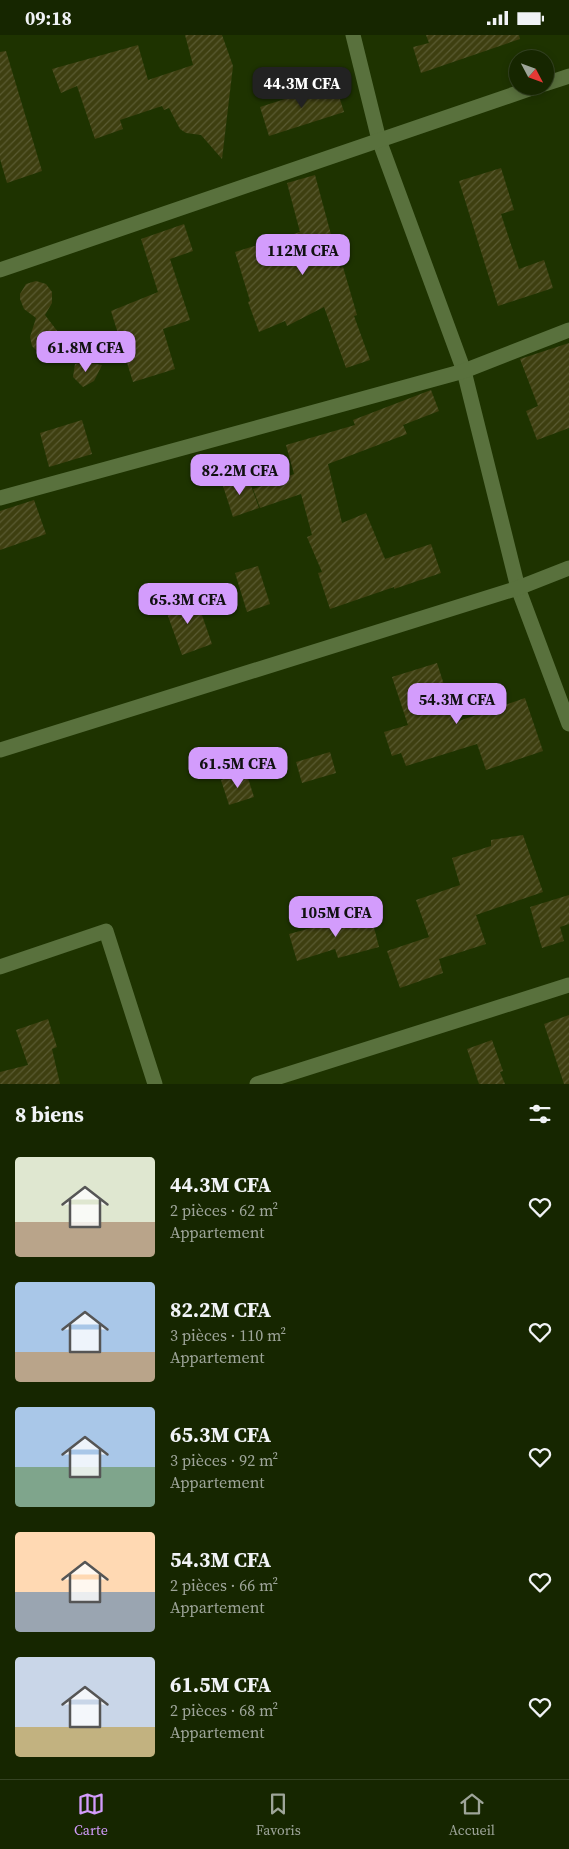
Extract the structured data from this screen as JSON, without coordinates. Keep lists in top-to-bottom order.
{
  "north": "bottom right",
  "page": {
    "status": "09:18",
    "price": [
      "44.3M CFA",
      "112M CFA",
      "61.8M CFA",
      "82.2M CFA",
      "65.3M CFA",
      "54.3M CFA",
      "61.5M CFA",
      "105M CFA"
    ],
    "heading": "8 biens",
    "list": [
      {
        "name": "44.3M CFA",
        "note": "2 pièces · 62 m² · Appartement"
      },
      {
        "name": "82.2M CFA",
        "note": "3 pièces · 110 m² · Appartement"
      },
      {
        "name": "65.3M CFA",
        "note": "3 pièces · 92 m² · Appartement"
      },
      {
        "name": "54.3M CFA",
        "note": "2 pièces · 66 m² · Appartement"
      },
      {
        "name": "61.5M CFA",
        "note": "2 pièces · 68 m² · Appartement"
      }
    ],
    "tabs": ["Carte", "Favoris", "Accueil"]
  }
}
